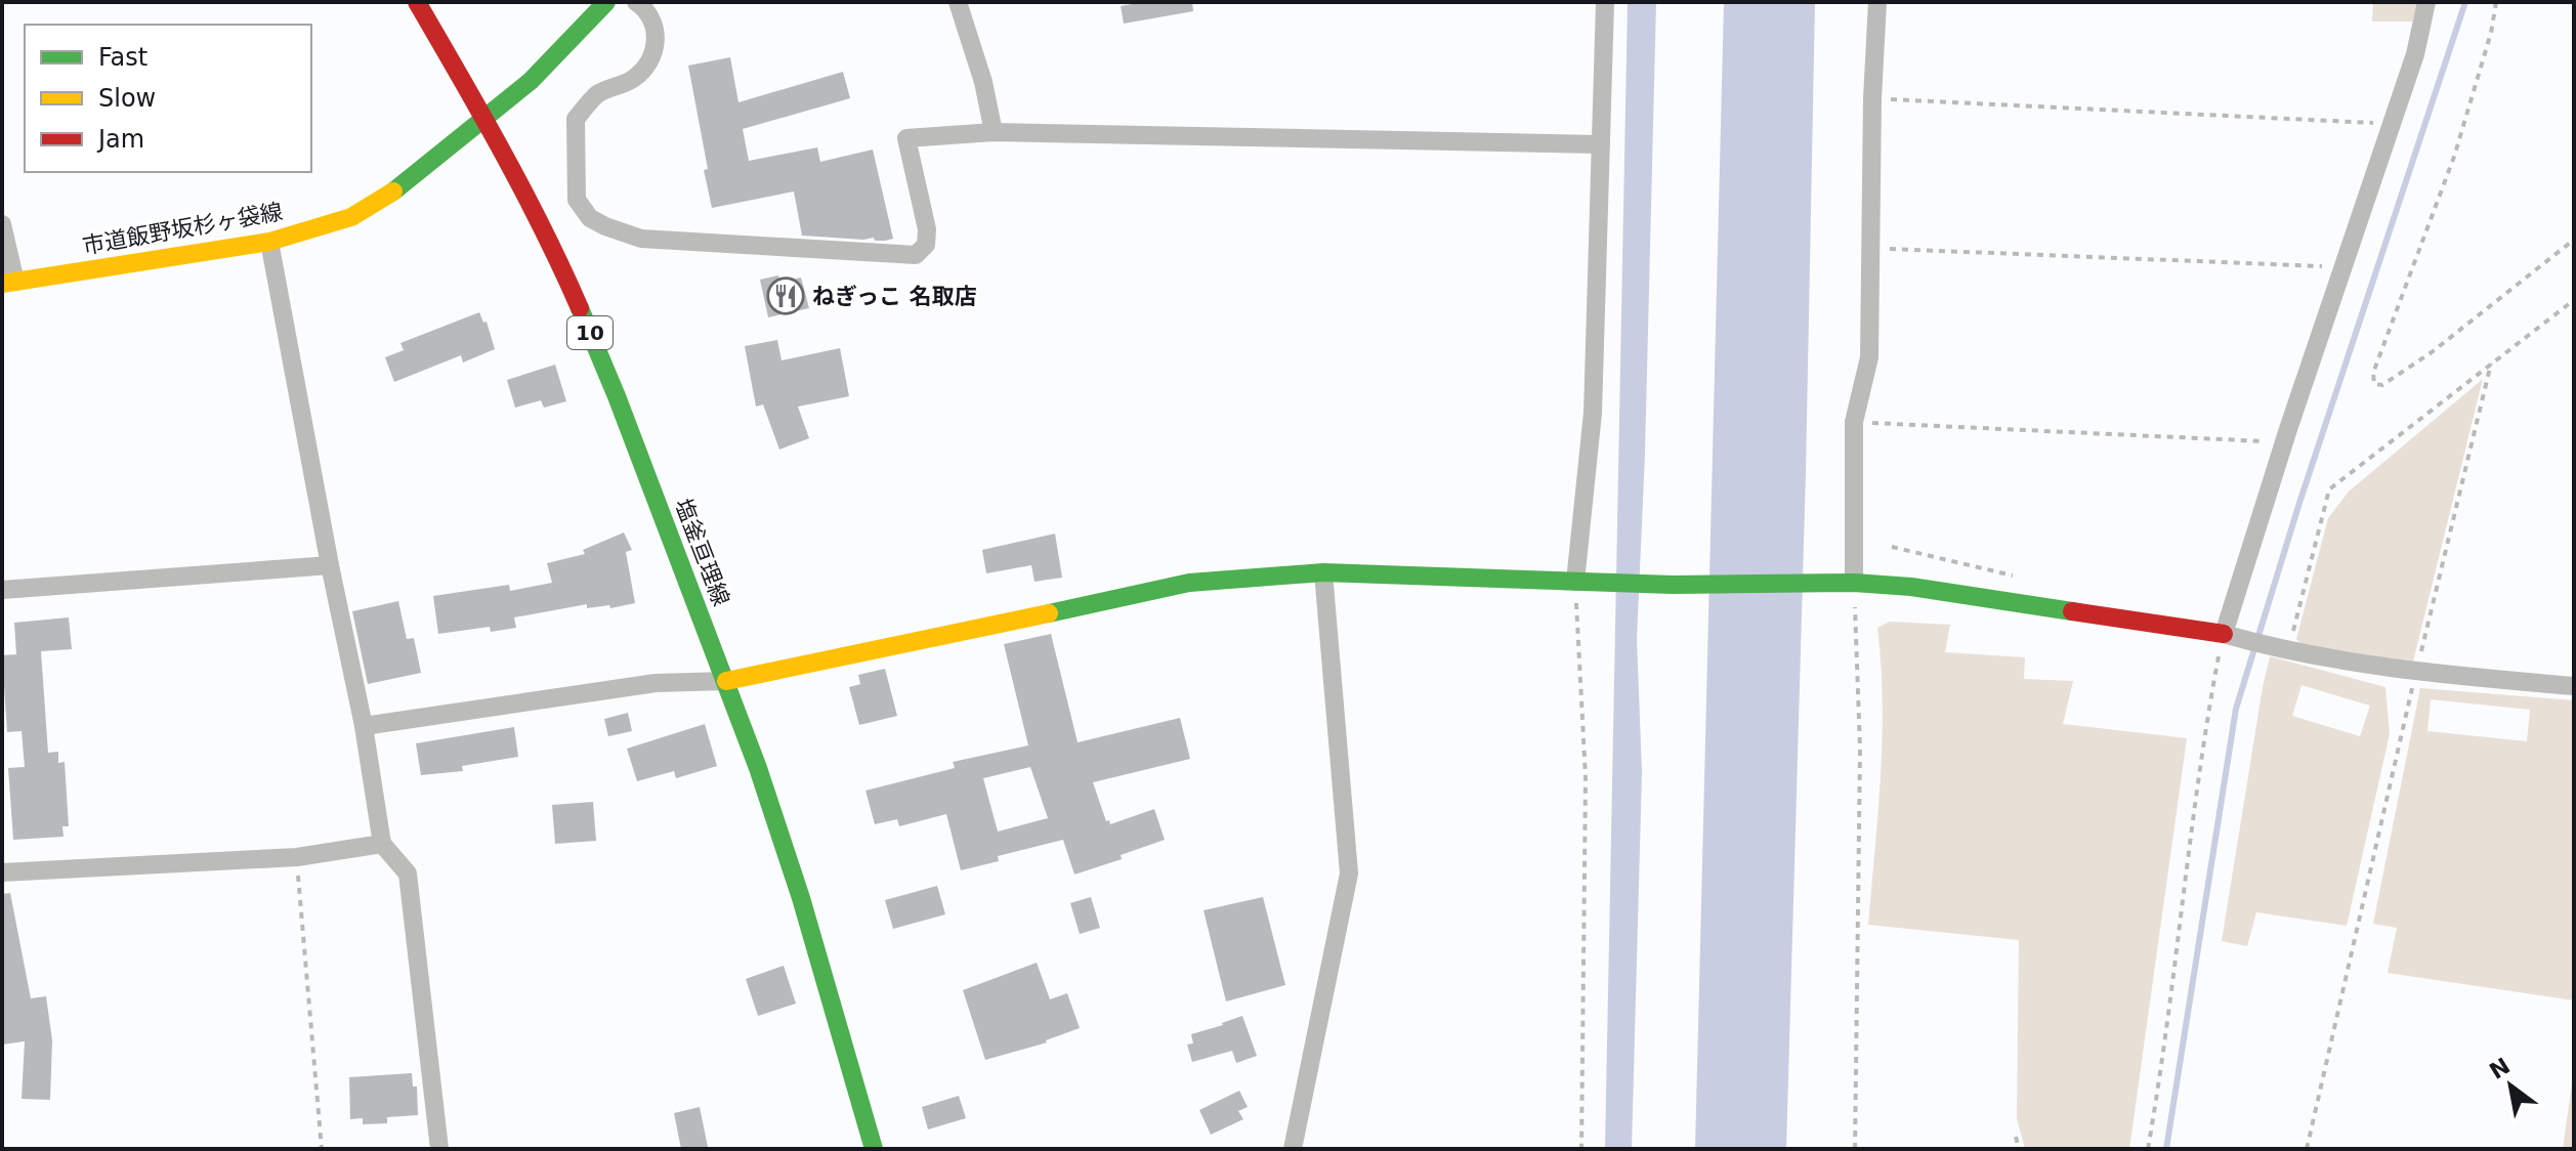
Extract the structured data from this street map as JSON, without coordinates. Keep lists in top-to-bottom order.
{
  "streets": {
    "street": ["市道飯野坂杉ヶ袋線", "10", "塩釜亘理線"]
  },
  "crossings": [
    ["市道飯野坂杉ヶ袋線", "塩釜亘理線"]
  ],
  "places": {
    "restaurant": ["ねぎっこ 名取店"]
  },
  "legend": ["Fast", "Slow", "Jam"],
  "north": "top left"
}
